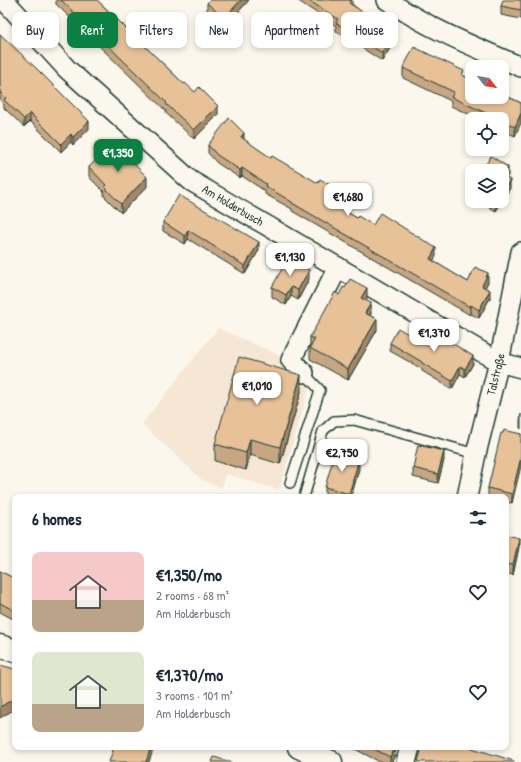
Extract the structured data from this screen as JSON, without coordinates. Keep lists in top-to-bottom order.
{
  "streets": {
    "street": ["Am Holderbusch", "Talstraße"]
  },
  "crossings": [
    ["Am Holderbusch", "Talstraße"]
  ],
  "north": "bottom right",
  "page": {
    "chip": [
      "Buy",
      "Rent",
      "Filters",
      "New",
      "Apartment",
      "House"
    ],
    "price": [
      "€1,350",
      "€1,680",
      "€1,130",
      "€1,370",
      "€1,010",
      "€2,750"
    ],
    "heading": "6 homes",
    "list": [
      {
        "name": "€1,350/mo",
        "note": "2 rooms · 68 m² · Am Holderbusch"
      },
      {
        "name": "€1,370/mo",
        "note": "3 rooms · 101 m² · Am Holderbusch"
      }
    ]
  }
}
